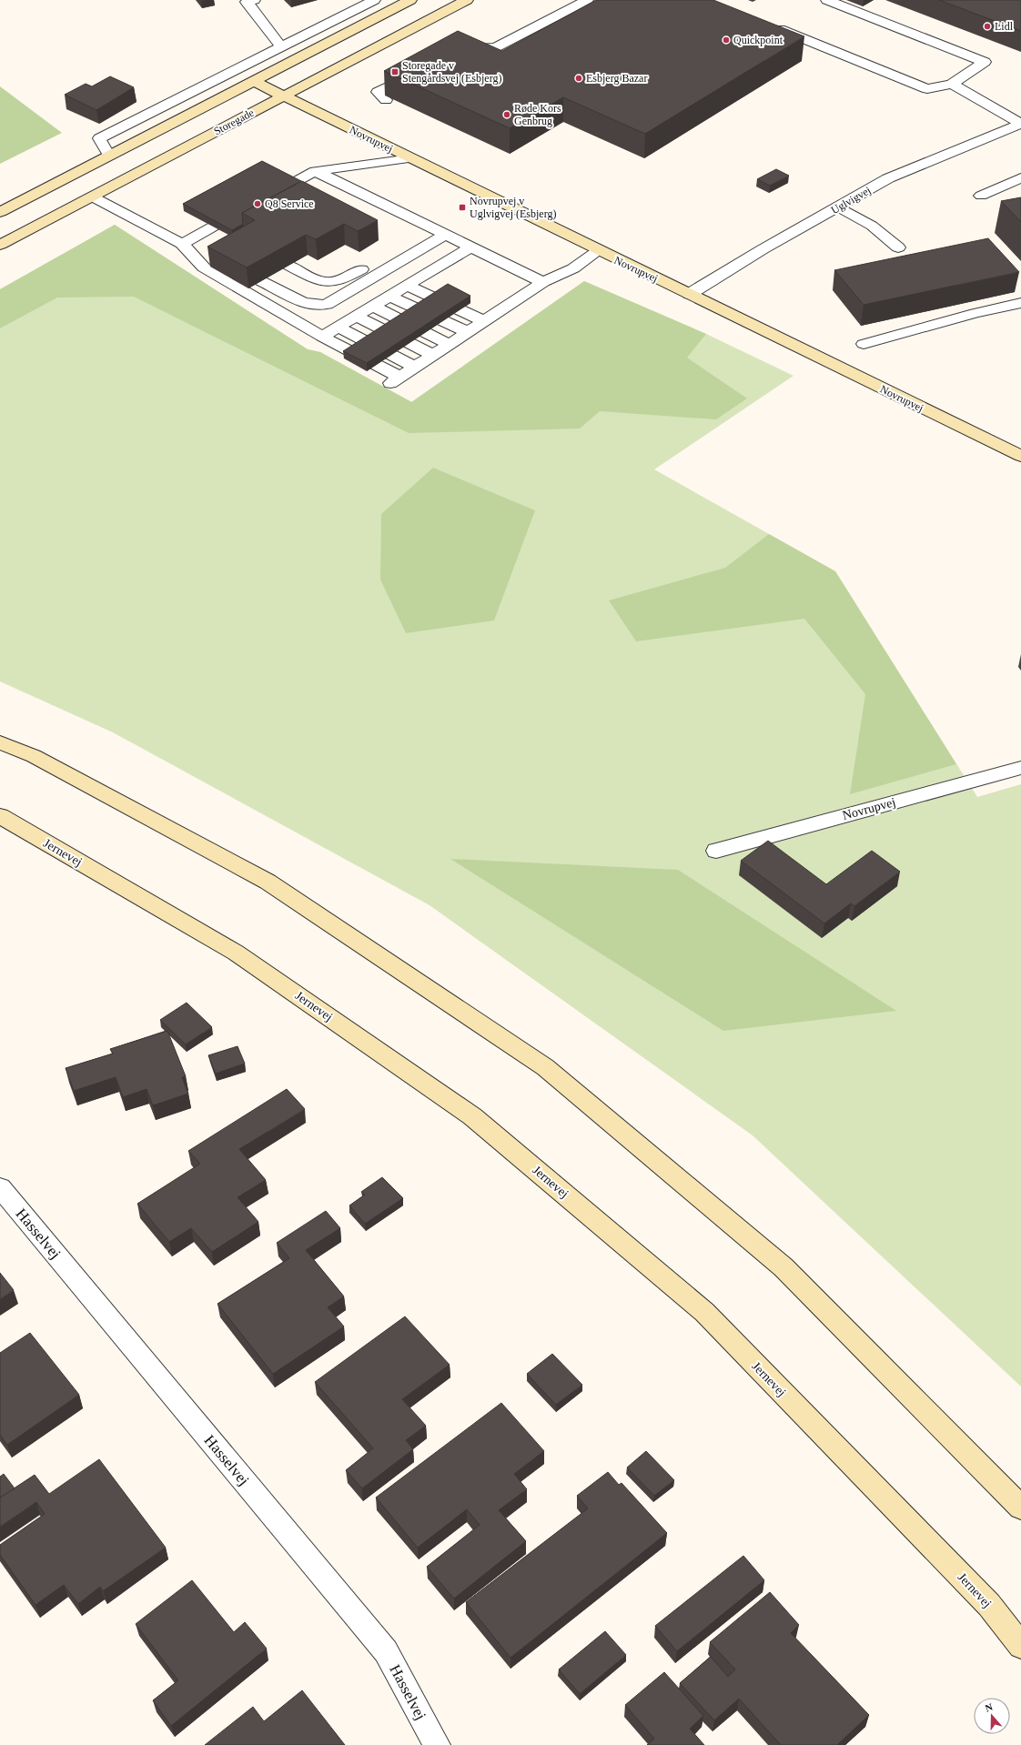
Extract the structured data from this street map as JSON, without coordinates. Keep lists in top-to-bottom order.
{
  "streets": {
    "main road": ["Storegade", "Novrupvej", "Jernevej"],
    "street": ["Uglvigvej", "Hasselvej"]
  },
  "crossings": [
    ["Storegade", "Novrupvej"],
    ["Novrupvej", "Uglvigvej"]
  ],
  "places": {
    "other": [
      "Lidl",
      "Quickpoint",
      "Esbjerg Bazar",
      "Røde Kors Genbrug",
      "Q8 Service"
    ],
    "transit": ["Storegade v Stengårdsvej (Esbjerg)", "Novrupvej v Uglvigvej (Esbjerg)"]
  },
  "north": "top"
}
